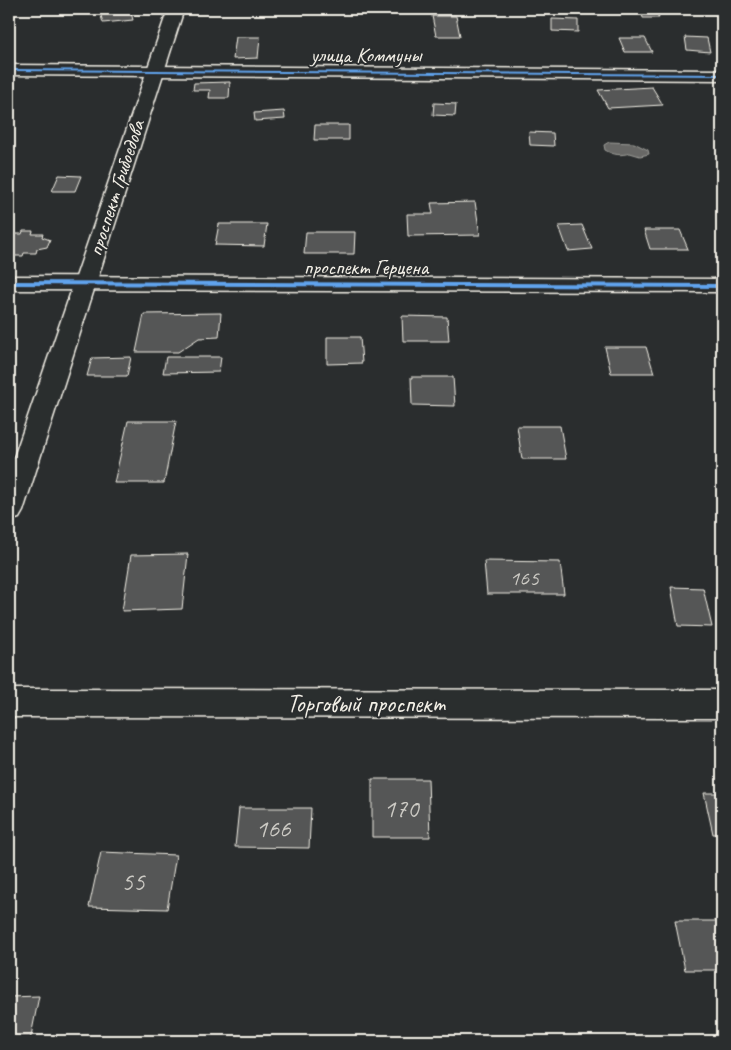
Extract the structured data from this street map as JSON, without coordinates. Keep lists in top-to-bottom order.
{
  "streets": {
    "street": [
      "улица Коммуны",
      "проспект Грибоедова",
      "проспект Герцена",
      "Торговый проспект"
    ]
  },
  "crossings": [
    ["улица Коммуны", "проспект Грибоедова"],
    ["проспект Грибоедова", "проспект Герцена"]
  ],
  "house_numbers": [
    "165",
    "170",
    "166",
    "55"
  ]
}
